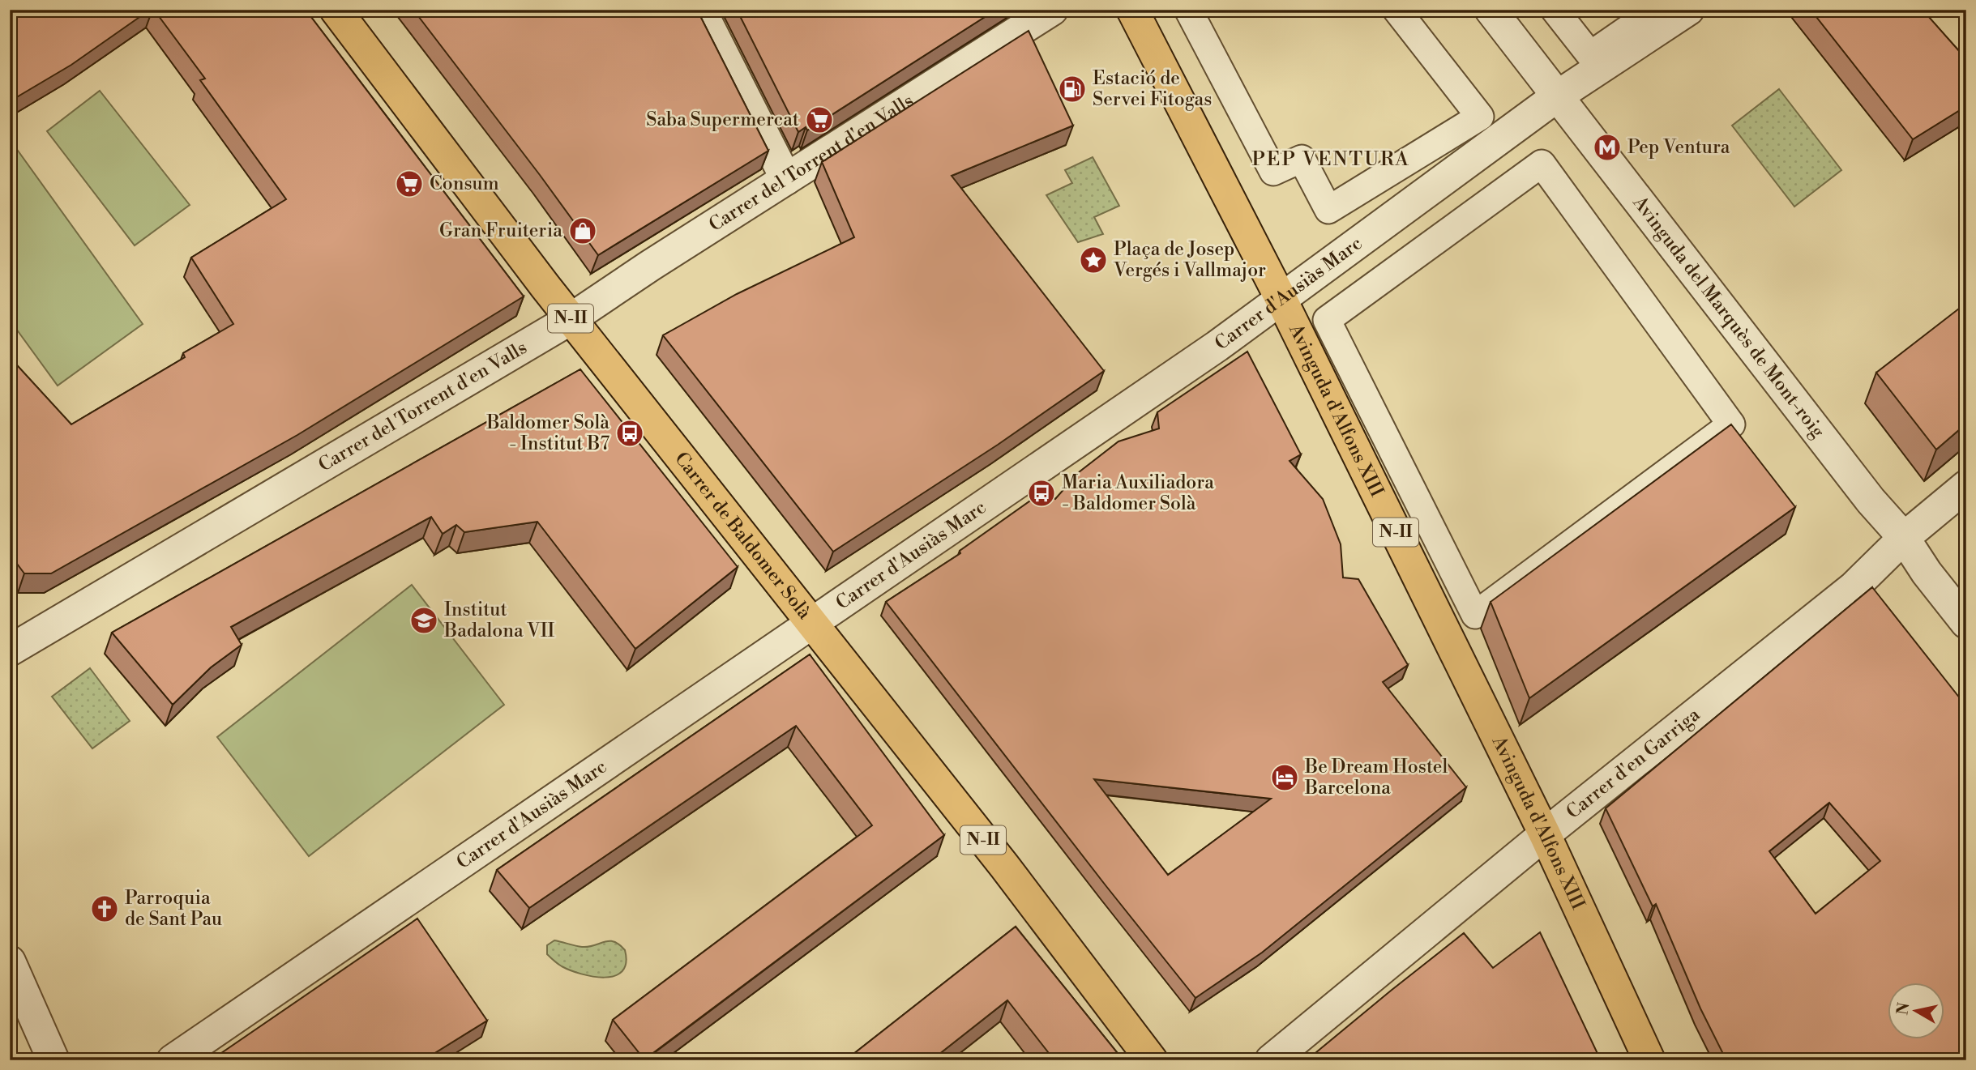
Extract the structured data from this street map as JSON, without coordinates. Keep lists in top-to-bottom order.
{
  "streets": {
    "main road": ["N-II", "Avinguda d'Alfons XIII", "Carrer de Baldomer Solà"],
    "street": [
      "Carrer del Torrent d'en Valls",
      "Carrer d'Ausiàs Marc",
      "Avinguda del Marquès de Mont-roig",
      "Carrer d'en Garriga"
    ]
  },
  "crossings": [
    ["Carrer del Torrent d'en Valls", "Carrer de Baldomer Solà"],
    ["Carrer d'Ausiàs Marc", "Avinguda del Marquès de Mont-roig"],
    ["Carrer d'Ausiàs Marc", "Avinguda d'Alfons XIII"],
    ["Carrer d'Ausiàs Marc", "Carrer de Baldomer Solà"],
    ["Avinguda del Marquès de Mont-roig", "Carrer d'en Garriga"],
    ["Avinguda d'Alfons XIII", "Carrer d'en Garriga"]
  ],
  "districts": ["PEP VENTURA"],
  "places": {
    "fuel station": ["Estació de Servei Fitogas"],
    "supermarket": ["Saba Supermercat", "Consum"],
    "metro station": ["Pep Ventura"],
    "shop": ["Gran Fruiteria"],
    "place": ["Plaça de Josep Vergés i Vallmajor"],
    "bus stop": ["Baldomer Solà - Institut B7", "Maria Auxiliadora - Baldomer Solà"],
    "school or university": ["Institut Badalona VII"],
    "hotel": ["Be Dream Hostel Barcelona"],
    "church": ["Parroquia de Sant Pau"]
  },
  "north": "left"
}
